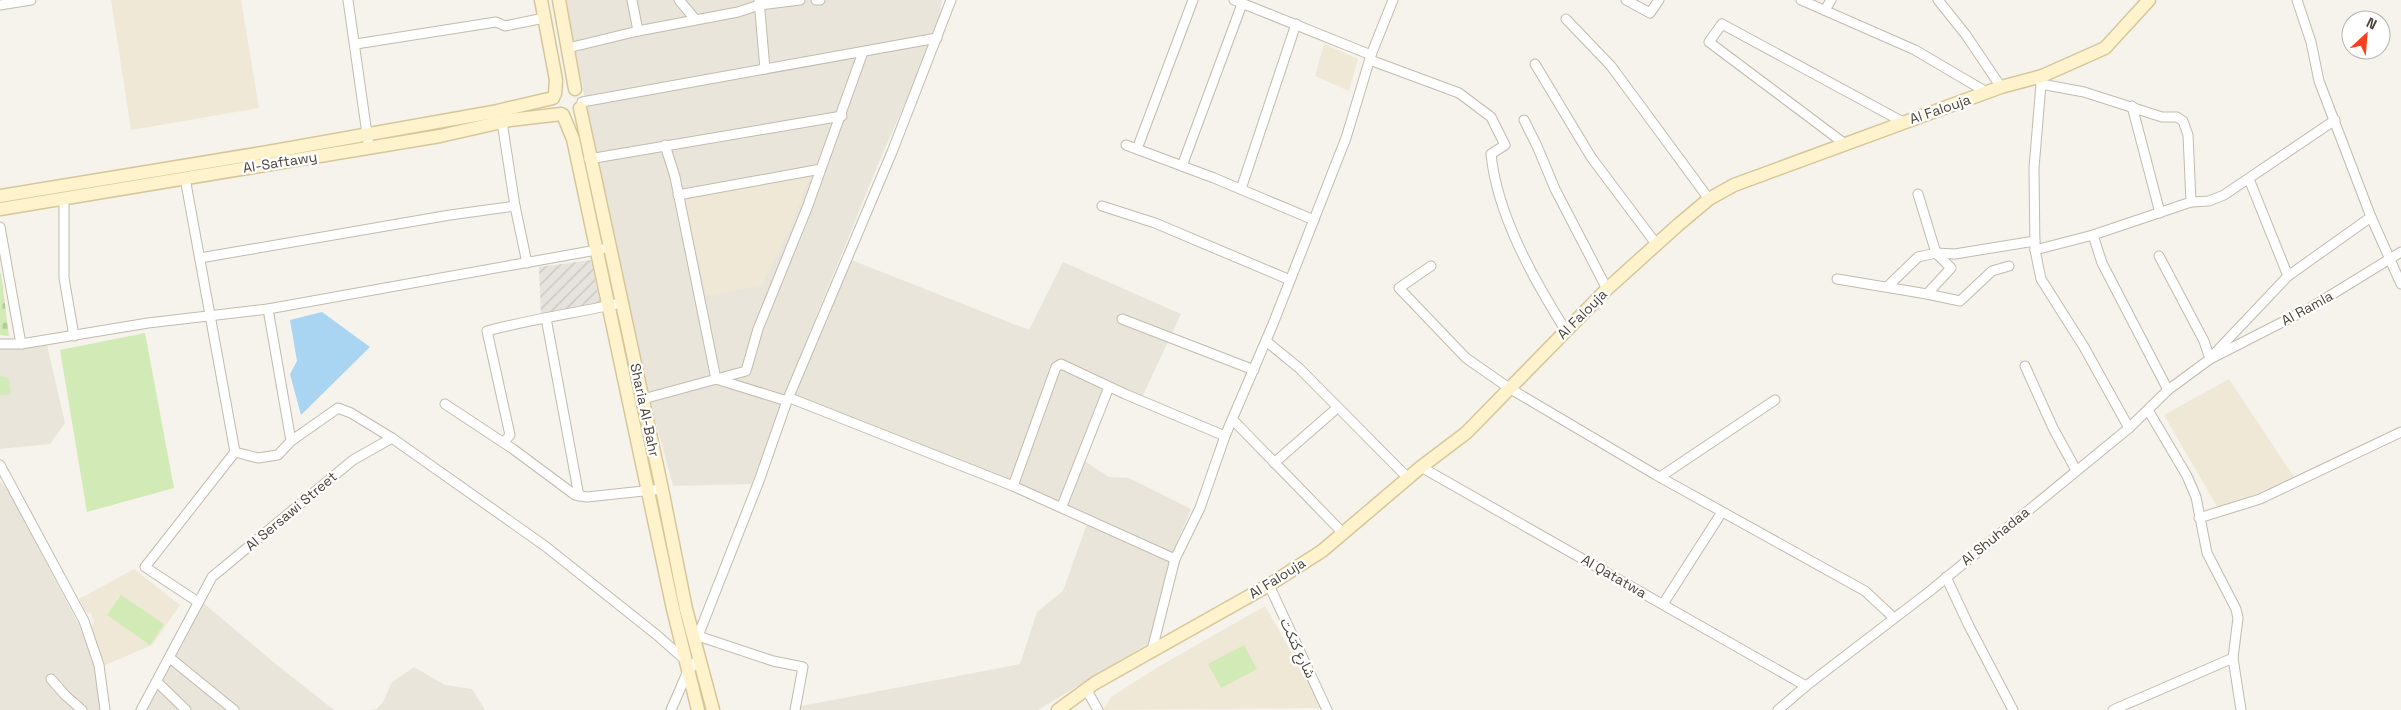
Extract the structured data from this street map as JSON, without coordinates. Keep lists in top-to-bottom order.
{
  "streets": {
    "main road": ["Al Falouja", "Al-Saftawy", "Sharia Al-Bahr"],
    "street": [
      "Al Ramla",
      "Al Sersawi Street",
      "Al Shuhadaa",
      "Al Qatatwa",
      "شارع كتكت"
    ]
  },
  "crossings": [
    ["Al Falouja", "Al Qatatwa"],
    ["Al Falouja", "شارع كتكت"],
    ["Al-Saftawy", "Sharia Al-Bahr"],
    ["Al Ramla", "Al Shuhadaa"],
    ["Al Shuhadaa", "Al Qatatwa"]
  ],
  "north": "top right"
}
